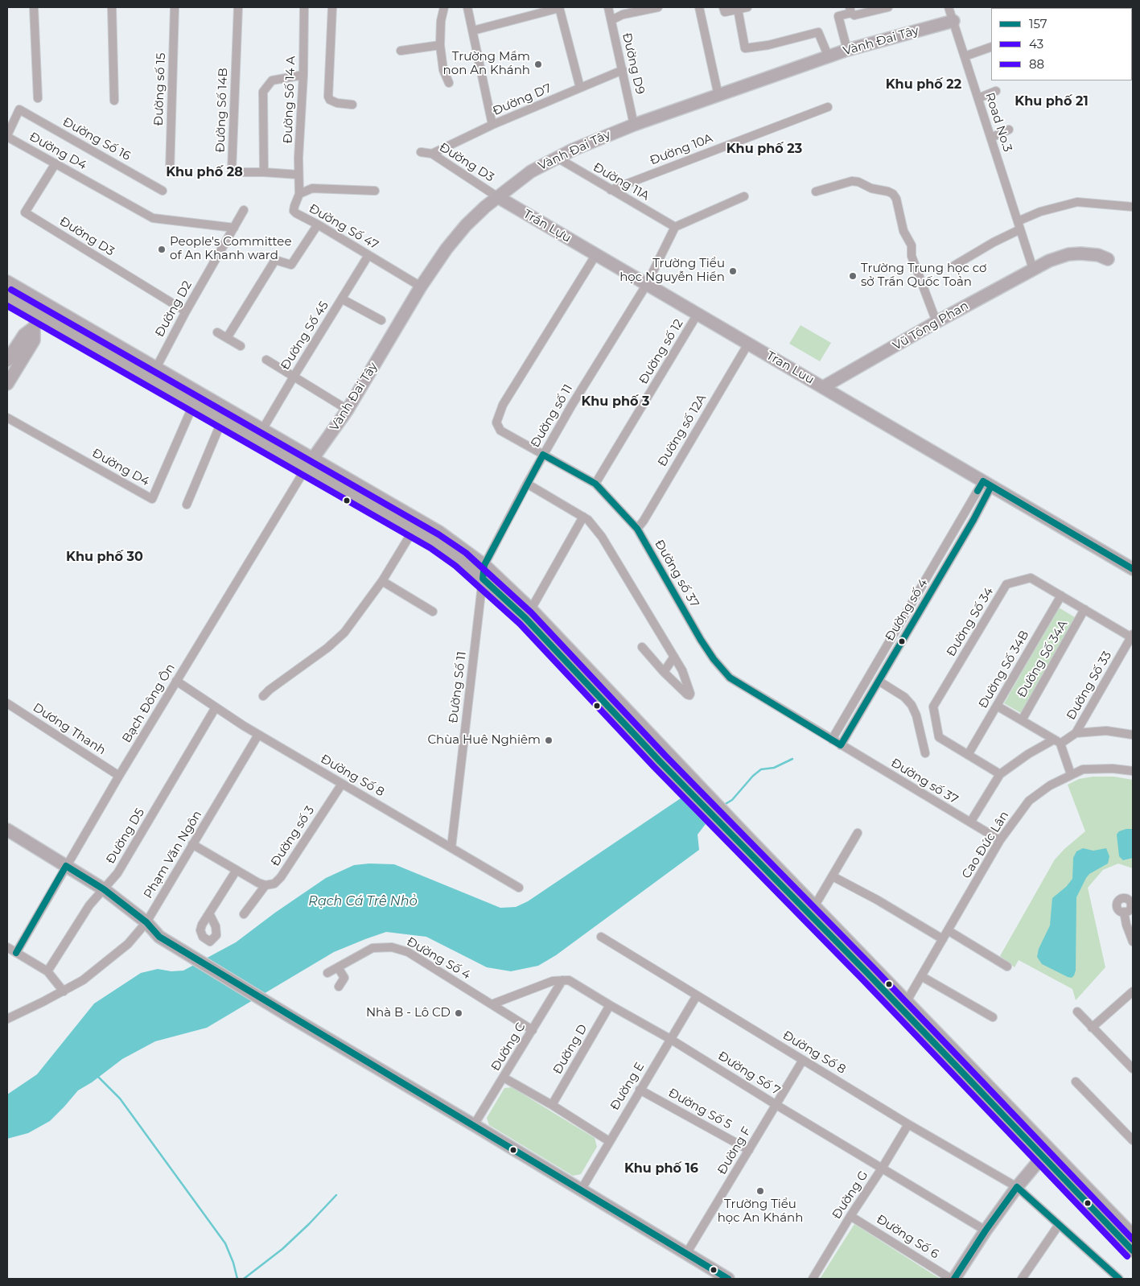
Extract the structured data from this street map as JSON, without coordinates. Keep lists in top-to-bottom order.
{
  "streets": {
    "street": [
      "Vành Đai Tây",
      "Đường D9",
      "Đường số 15",
      "Đường Số 14 A",
      "Đường D7",
      "Đường Số 14B",
      "Road No.3",
      "Đường Số 16",
      "Đường 10A",
      "Đường D4",
      "Đường D3",
      "Đường 11A",
      "Trần Lựu",
      "Đường Số 47",
      "Đường D2",
      "Vũ Tông Phan",
      "Đường Số 45",
      "Đường số 12",
      "Tran Luu",
      "Đường số 11",
      "Đường số 12A",
      "Đường số 37",
      "Đường số 4",
      "Đường Số 34",
      "Đường Số 34A",
      "Đường Số 34B",
      "Đường Số 33",
      "Đường Số 11",
      "Bạch Đông Ôn",
      "Dương Thanh",
      "Đường Số 8",
      "Đường D5",
      "Đường số 3",
      "Cao Đức Lân",
      "Phạm Văn Ngôn",
      "Đường Số 4",
      "Đường C",
      "Đường D",
      "Đường Số 7",
      "Đường E",
      "Đường Số 5",
      "Đường F",
      "Đường G",
      "Đường Số 6"
    ]
  },
  "crossings": [
    ["Vành Đai Tây", "Đường D9"],
    ["Vành Đai Tây", "Road No.3"],
    ["Vành Đai Tây", "Đường D3"],
    ["Vành Đai Tây", "Đường 11A"],
    ["Vành Đai Tây", "Trần Lựu"],
    ["Vành Đai Tây", "Đường Số 47"],
    ["Vành Đai Tây", "Bạch Đông Ôn"],
    ["Đường D9", "Đường D7"],
    ["Đường Số 14 A", "Đường Số 14B"],
    ["Đường Số 14 A", "Đường Số 47"],
    ["Đường D7", "Đường D3"],
    ["Đường Số 16", "Đường D4"],
    ["Đường 10A", "Đường 11A"],
    ["Đường D4", "Đường D3"],
    ["Đường D4", "Đường D2"],
    ["Đường D3", "Trần Lựu"],
    ["Đường D3", "Đường D2"],
    ["Trần Lựu", "Tran Luu"],
    ["Trần Lựu", "Đường số 37"],
    ["Đường Số 47", "Đường Số 45"],
    ["Vũ Tông Phan", "Tran Luu"],
    ["Đường số 12", "Tran Luu"],
    ["Đường số 12", "Đường số 37"],
    ["Tran Luu", "Đường số 11"],
    ["Tran Luu", "Đường số 12A"],
    ["Tran Luu", "Đường số 37"],
    ["Tran Luu", "Đường số 4"],
    ["Đường số 11", "Đường số 37"],
    ["Đường số 11", "Đường Số 11"],
    ["Đường số 12A", "Đường số 37"],
    ["Đường số 37", "Đường số 4"],
    ["Đường số 37", "Cao Đức Lân"],
    ["Đường Số 34", "Đường Số 34A"],
    ["Đường Số 34", "Đường Số 34B"],
    ["Đường Số 34", "Đường Số 33"],
    ["Đường Số 11", "Đường Số 8"],
    ["Bạch Đông Ôn", "Dương Thanh"],
    ["Bạch Đông Ôn", "Đường Số 8"],
    ["Đường Số 8", "Đường D5"],
    ["Đường Số 8", "Đường số 3"],
    ["Đường Số 8", "Phạm Văn Ngôn"],
    ["Đường Số 8", "Đường E"],
    ["Đường Số 8", "Đường F"],
    ["Đường Số 8", "Đường G"],
    ["Đường Số 4", "Đường C"],
    ["Đường C", "Đường Số 7"],
    ["Đường D", "Đường Số 7"],
    ["Đường Số 7", "Đường E"],
    ["Đường Số 7", "Đường F"],
    ["Đường Số 7", "Đường G"],
    ["Đường E", "Đường Số 5"],
    ["Đường Số 5", "Đường F"],
    ["Đường G", "Đường Số 6"]
  ],
  "districts": [
    "Khu phố 22",
    "Khu phố 21",
    "Khu phố 23",
    "Khu phố 28",
    "Khu phố 3",
    "Khu phố 30",
    "Khu phố 16"
  ],
  "water": ["Rạch Cá Trê Nhỏ"],
  "places": [
    "Trường Mầm non An Khánh",
    "People's Committee of An Khanh ward",
    "Trường Tiểu học Nguyễn Hiền",
    "Trường Trung học cơ sở Trần Quốc Toản",
    "Chùa Huê Nghiêm",
    "Nhà B - Lô CD",
    "Trường Tiểu học An Khánh"
  ],
  "lines": ["transit line 88", "transit line 43", "transit line 157"],
  "legend": ["157", "43", "88"]
}
